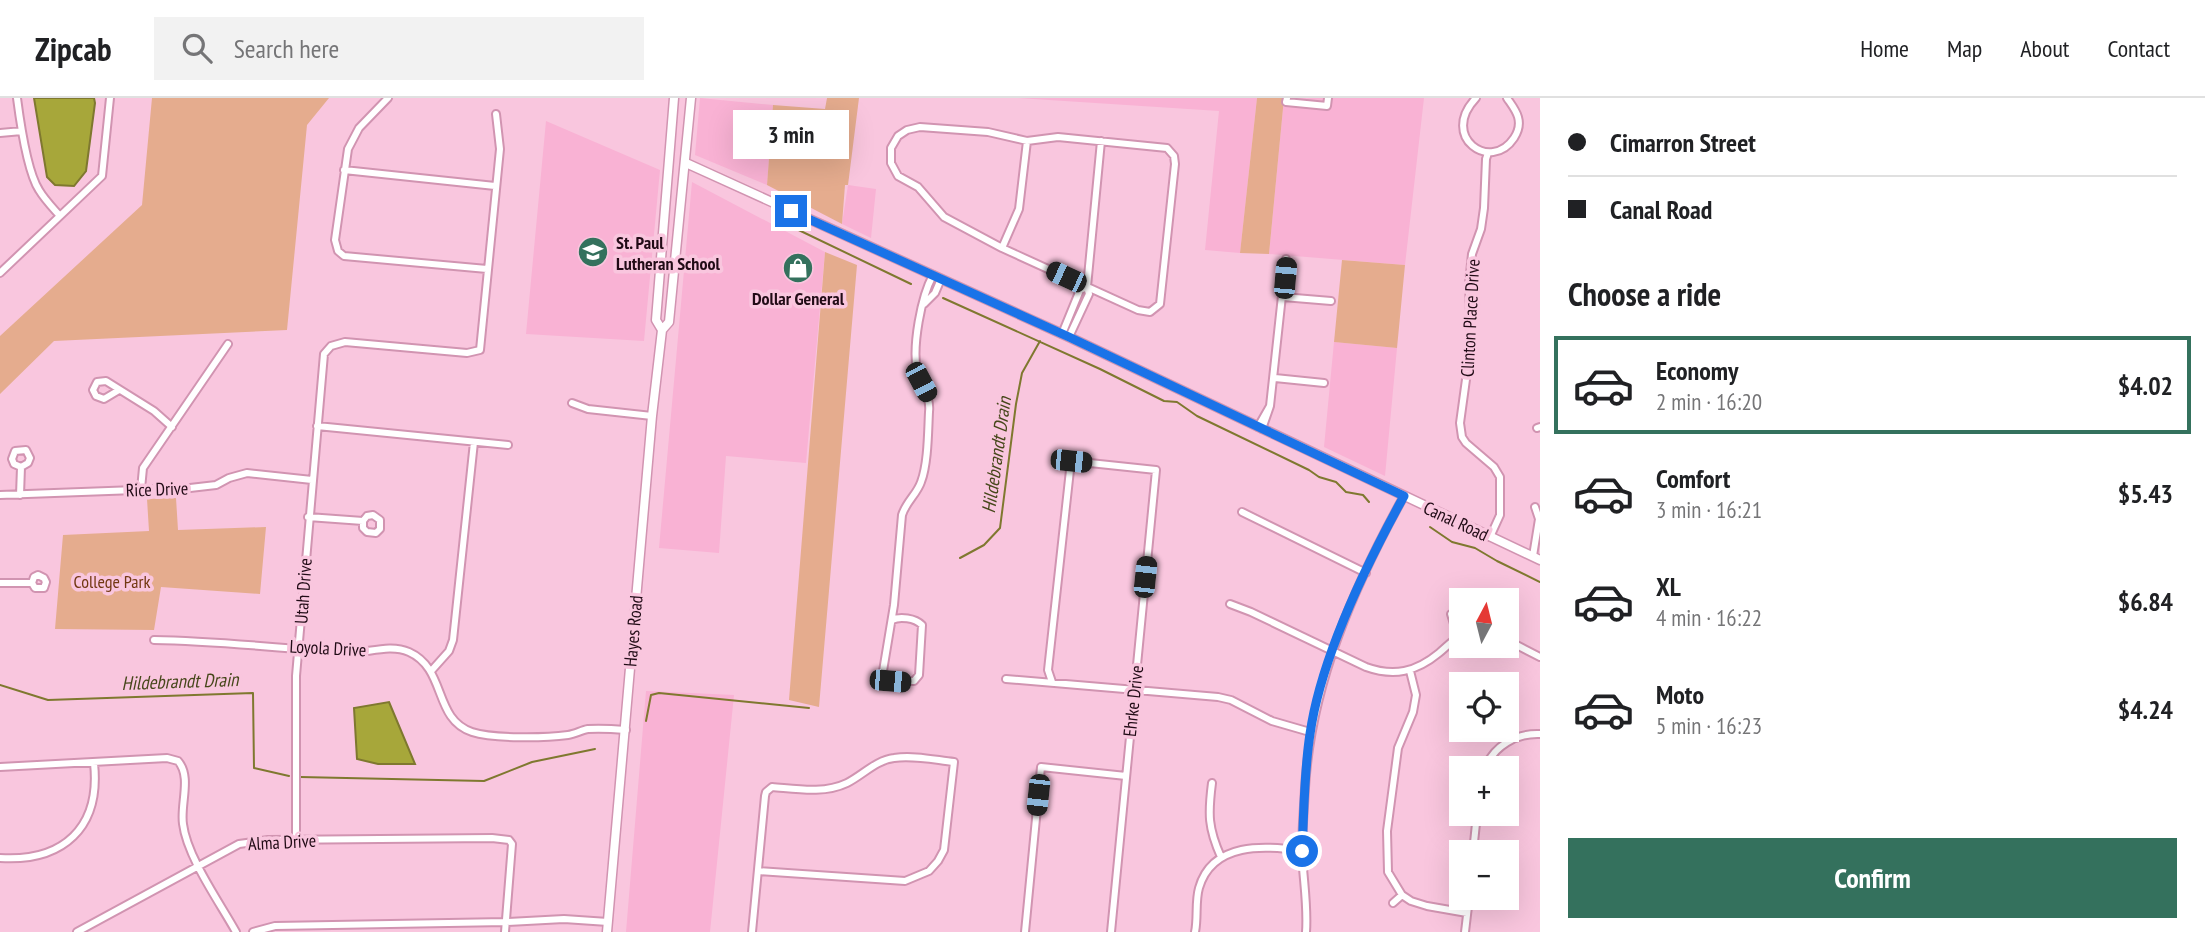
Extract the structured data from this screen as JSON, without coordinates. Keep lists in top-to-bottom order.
{
  "streets": {
    "street": [
      "Clinton Place Drive",
      "Rice Drive",
      "Canal Road",
      "Utah Drive",
      "Hayes Road",
      "Loyola Drive",
      "Ehrke Drive",
      "Alma Drive"
    ]
  },
  "crossings": [
    ["Clinton Place Drive", "Canal Road"],
    ["Rice Drive", "Utah Drive"],
    ["Canal Road", "Hayes Road"],
    ["Utah Drive", "Loyola Drive"],
    ["Utah Drive", "Alma Drive"]
  ],
  "water": ["Hildebrandt Drain"],
  "parks": ["College Park"],
  "places": {
    "school or university": ["St. Paul Lutheran School"],
    "shop": ["Dollar General"]
  },
  "north": "top",
  "page": {
    "header": "Zipcab",
    "search": "Search here",
    "nav": [
      "Home",
      "Map",
      "About",
      "Contact"
    ],
    "banner": ["Cimarron Street", "Canal Road"],
    "bubble": "3 min",
    "heading": "Choose a ride",
    "list": [
      {
        "name": "Economy",
        "note": "2 min · 16:20",
        "value": "$4.02"
      },
      {
        "name": "Comfort",
        "note": "3 min · 16:21",
        "value": "$5.43"
      },
      {
        "name": "XL",
        "note": "4 min · 16:22",
        "value": "$6.84"
      },
      {
        "name": "Moto",
        "note": "5 min · 16:23",
        "value": "$4.24"
      }
    ],
    "map_buttons": ["+", "−"],
    "buttons": "Confirm"
  }
}
